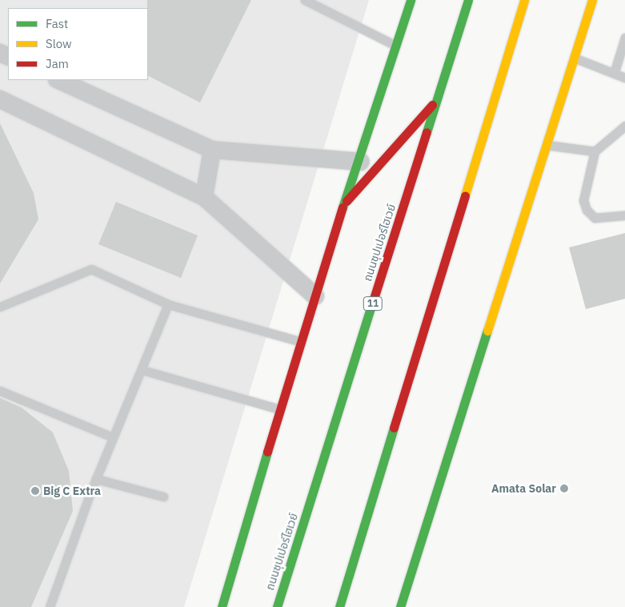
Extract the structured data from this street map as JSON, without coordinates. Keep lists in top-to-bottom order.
{
  "streets": {
    "main road": ["ถนนซุปเปอร์ไฮเวย์", "11"]
  },
  "places": ["Amata Solar", "Big C Extra"],
  "legend": ["Fast", "Slow", "Jam"]
}
